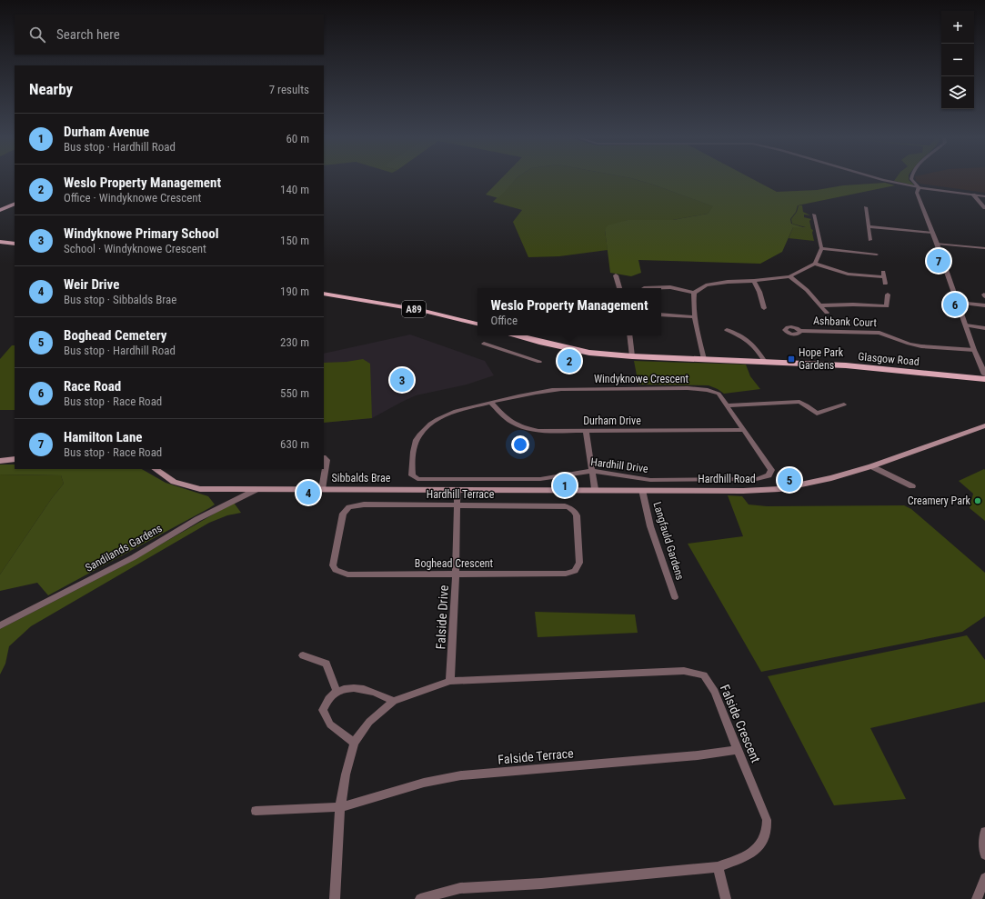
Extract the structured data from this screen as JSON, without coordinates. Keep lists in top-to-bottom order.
{
  "streets": {
    "main road": [
      "A89",
      "Glasgow Road",
      "Sibbalds Brae",
      "Hardhill Road"
    ],
    "street": [
      "Ashbank Court",
      "Windyknowe Crescent",
      "Durham Drive",
      "Hardhill Drive",
      "Hardhill Terrace",
      "Langfauld Gardens",
      "Sandilands Gardens",
      "Boghead Crescent",
      "Falside Drive",
      "Falside Crescent",
      "Falside Terrace"
    ]
  },
  "crossings": [
    ["Windyknowe Crescent", "Durham Drive"],
    ["Windyknowe Crescent", "Hardhill Drive"],
    ["Sibbalds Brae", "Hardhill Road"],
    ["Sibbalds Brae", "Sandilands Gardens"],
    ["Sibbalds Brae", "Falside Drive"],
    ["Hardhill Road", "Langfauld Gardens"],
    ["Hardhill Road", "Falside Drive"],
    ["Hardhill Terrace", "Boghead Crescent"],
    ["Hardhill Terrace", "Falside Drive"],
    ["Boghead Crescent", "Falside Drive"],
    ["Falside Drive", "Falside Crescent"],
    ["Falside Crescent", "Falside Terrace"]
  ],
  "places": {
    "transit": ["Hope Park Gardens"],
    "other": ["Creamery Park"]
  },
  "page": {
    "map_buttons": ["+", "−"],
    "search": "Search here",
    "heading": ["Nearby", "7 results"],
    "list": [
      {
        "mark": "1",
        "name": "Durham Avenue",
        "note": "Bus stop · Hardhill Road",
        "value": "60 m"
      },
      {
        "mark": "2",
        "name": "Weslo Property Management",
        "note": "Office · Windyknowe Crescent",
        "value": "140 m"
      },
      {
        "mark": "3",
        "name": "Windyknowe Primary School",
        "note": "School · Windyknowe Crescent",
        "value": "150 m"
      },
      {
        "mark": "4",
        "name": "Weir Drive",
        "note": "Bus stop · Sibbalds Brae",
        "value": "190 m"
      },
      {
        "mark": "5",
        "name": "Boghead Cemetery",
        "note": "Bus stop · Hardhill Road",
        "value": "230 m"
      },
      {
        "mark": "6",
        "name": "Race Road",
        "note": "Bus stop · Race Road",
        "value": "550 m"
      },
      {
        "mark": "7",
        "name": "Hamilton Lane",
        "note": "Bus stop · Race Road",
        "value": "630 m"
      }
    ],
    "pins": [
      "7",
      "6",
      "2",
      "3",
      "5",
      "1",
      "4"
    ],
    "popup": ["Weslo Property Management", "Office"]
  }
}
